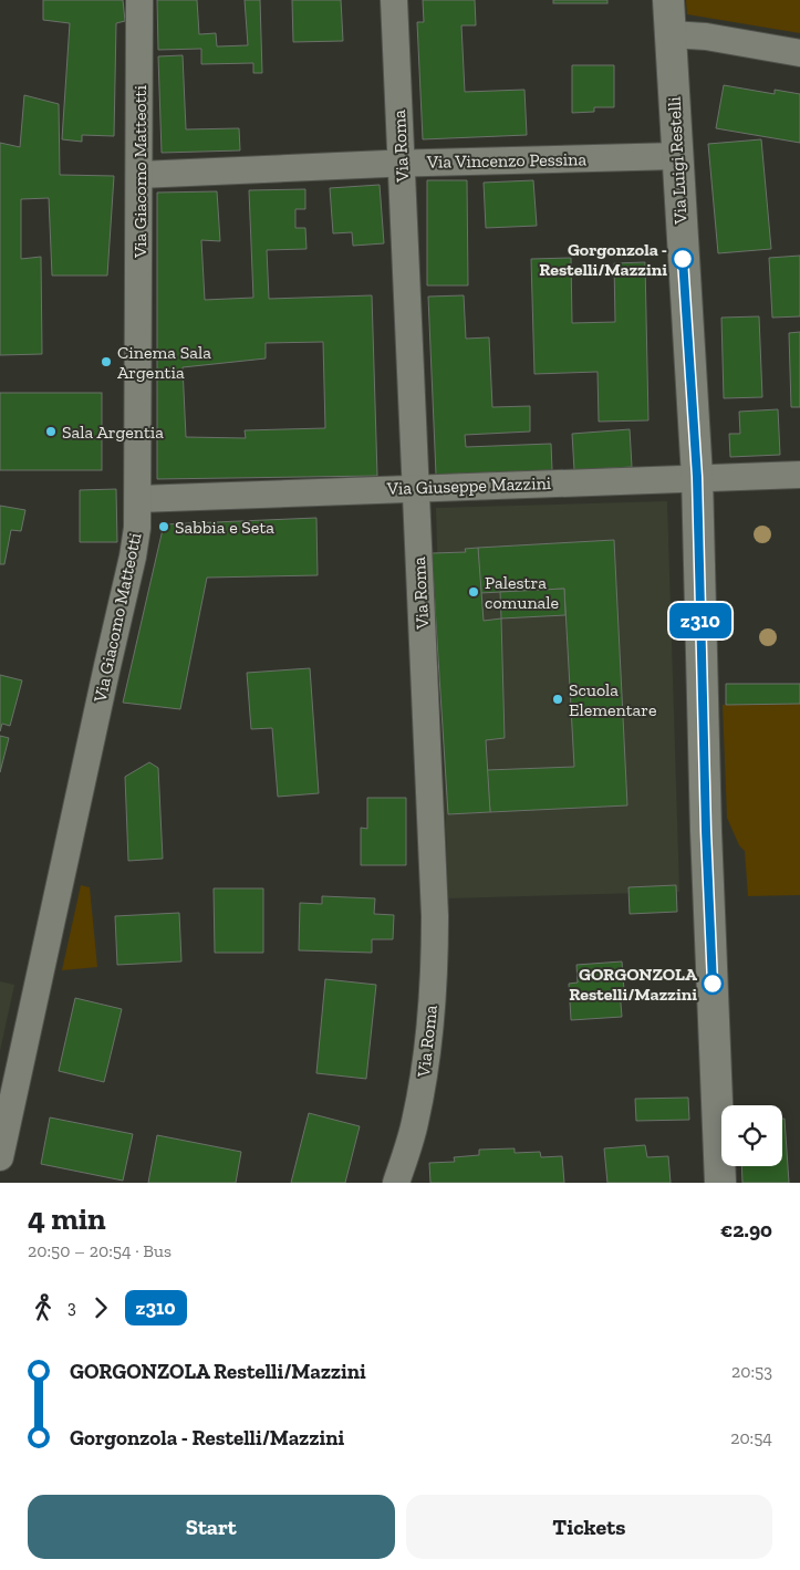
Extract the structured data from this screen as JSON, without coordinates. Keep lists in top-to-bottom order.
{
  "streets": {
    "street": [
      "Via Roma",
      "Via Vincenzo Pessina",
      "Via Luigi Restelli",
      "Via Giacomo Matteotti",
      "Via Giuseppe Mazzini"
    ]
  },
  "crossings": [
    ["Via Roma", "Via Vincenzo Pessina"],
    ["Via Roma", "Via Giuseppe Mazzini"],
    ["Via Vincenzo Pessina", "Via Luigi Restelli"],
    ["Via Vincenzo Pessina", "Via Giacomo Matteotti"],
    ["Via Luigi Restelli", "Via Giuseppe Mazzini"],
    ["Via Giacomo Matteotti", "Via Giuseppe Mazzini"]
  ],
  "places": [
    "Gorgonzola - Restelli/Mazzini",
    "Cinema Sala Argentia",
    "Sala Argentia",
    "Sabbia e Seta",
    "Palestra comunale",
    "Scuola Elementare",
    "GORGONZOLA Restelli/Mazzini"
  ],
  "lines": ["bus line z310"],
  "page": {
    "on_map": "z310",
    "heading": ["4 min", "20:50 – 20:54 · Bus", "€2.90"],
    "legs": ["3", "z310"],
    "list": [
      {
        "name": "GORGONZOLA Restelli/Mazzini",
        "value": "20:53"
      },
      {
        "name": "Gorgonzola - Restelli/Mazzini",
        "value": "20:54"
      }
    ],
    "buttons": ["Start", "Tickets"]
  }
}
